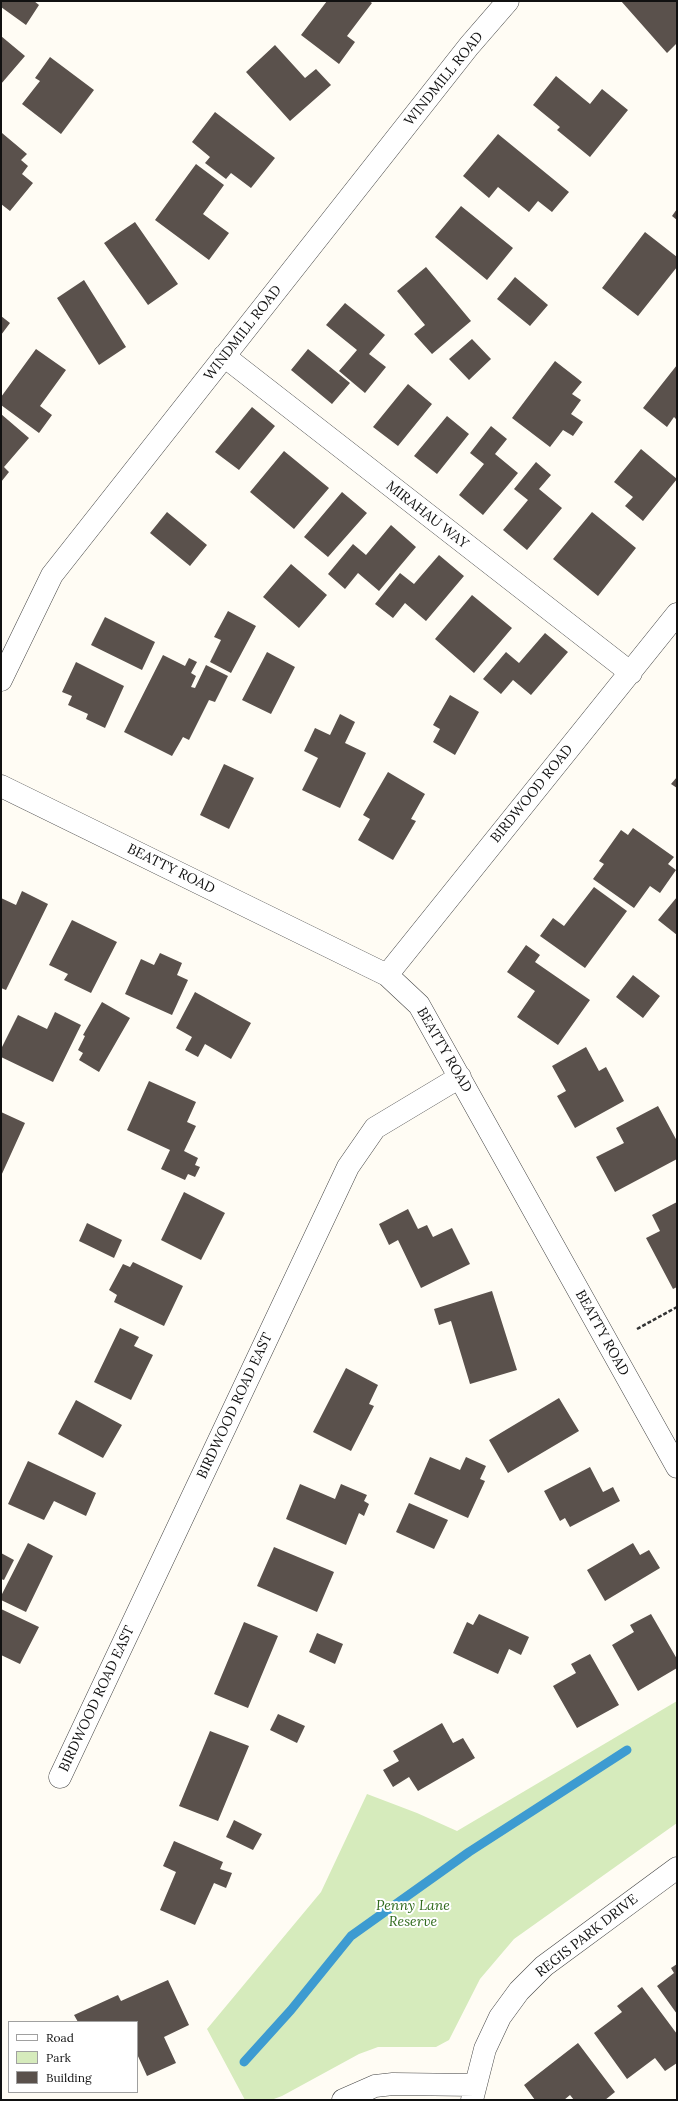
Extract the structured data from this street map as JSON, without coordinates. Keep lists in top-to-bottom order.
{
  "streets": {
    "street": [
      "WINDMILL ROAD",
      "MIRAHAU WAY",
      "BIRDWOOD ROAD",
      "BEATTY ROAD",
      "BIRDWOOD ROAD EAST",
      "REGIS PARK DRIVE"
    ]
  },
  "crossings": [
    ["WINDMILL ROAD", "MIRAHAU WAY"],
    ["MIRAHAU WAY", "BIRDWOOD ROAD"],
    ["BIRDWOOD ROAD", "BEATTY ROAD"],
    ["BEATTY ROAD", "BIRDWOOD ROAD EAST"]
  ],
  "parks": ["Penny Lane Reserve"],
  "legend": ["Road", "Park", "Building"]
}
